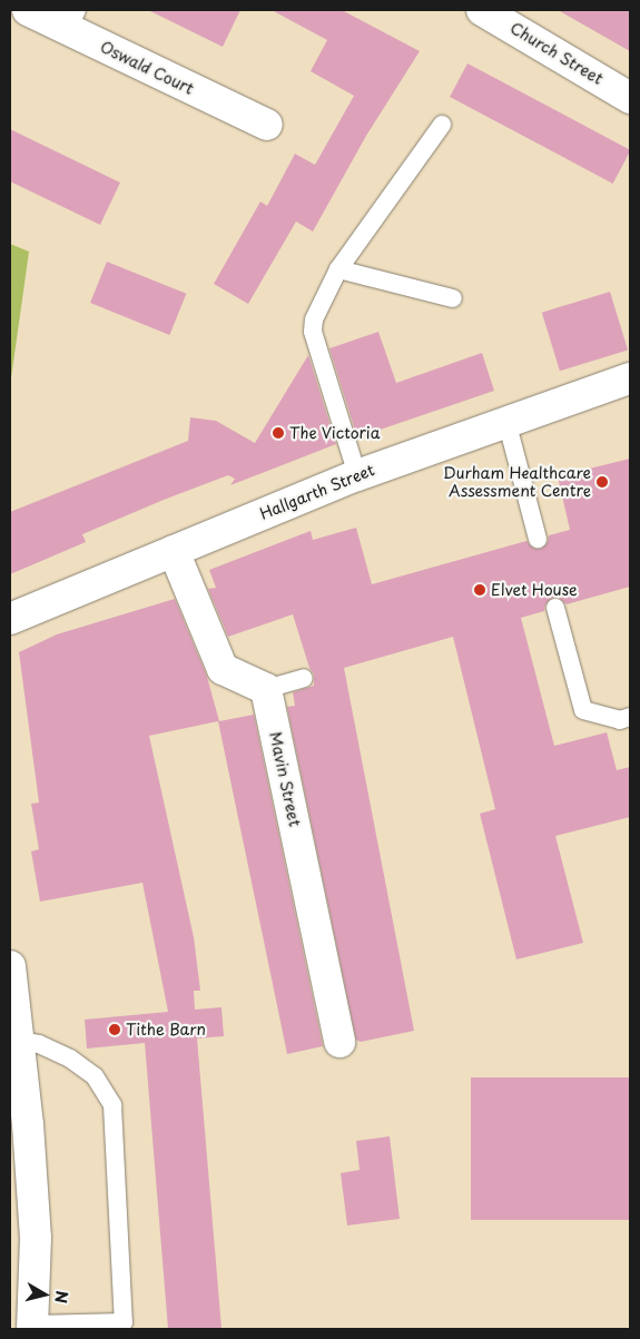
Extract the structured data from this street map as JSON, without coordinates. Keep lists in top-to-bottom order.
{
  "streets": {
    "street": [
      "Church Street",
      "Oswald Court",
      "Hallgarth Street",
      "Mavin Street"
    ]
  },
  "places": [
    "The Victoria",
    "Durham Healthcare Assessment Centre",
    "Elvet House",
    "Tithe Barn"
  ],
  "north": "right"
}
